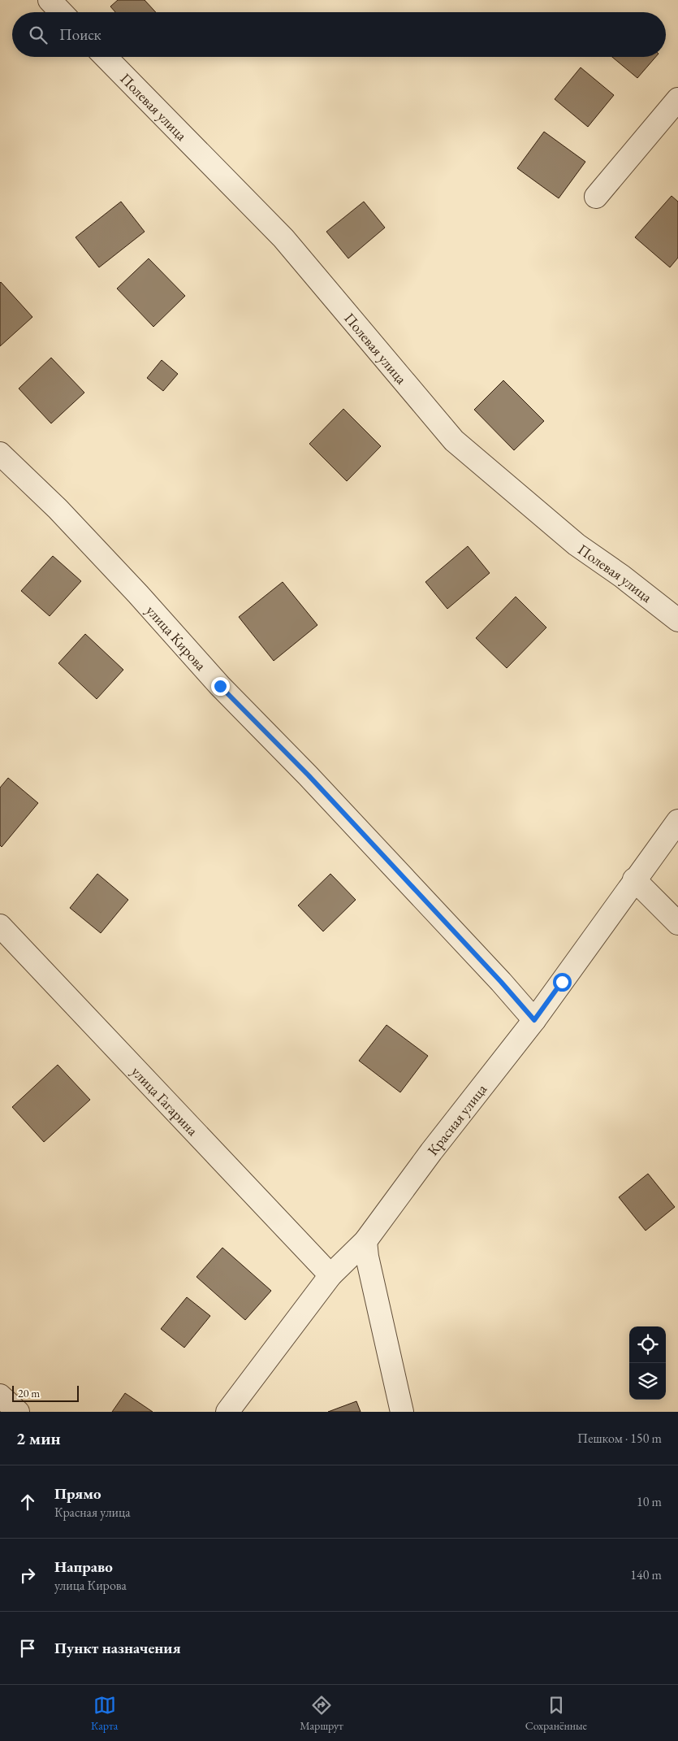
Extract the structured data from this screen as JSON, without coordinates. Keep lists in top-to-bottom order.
{
  "streets": {
    "street": [
      "Полевая улица",
      "улица Кирова",
      "улица Гагарина",
      "Красная улица"
    ]
  },
  "crossings": [
    ["улица Кирова", "Красная улица"],
    ["улица Гагарина", "Красная улица"]
  ],
  "scale_bar": "20 m",
  "page": {
    "search": "Поиск",
    "scale": "20 m",
    "heading": ["2 мин", "Пешком · 150 m"],
    "list": [
      ["Прямо", "Красная улица", "10 m"],
      ["Направо", "улица Кирова", "140 m"],
      "Пункт назначения"
    ],
    "nav": ["Карта", "Маршрут", "Сохранённые"]
  }
}
